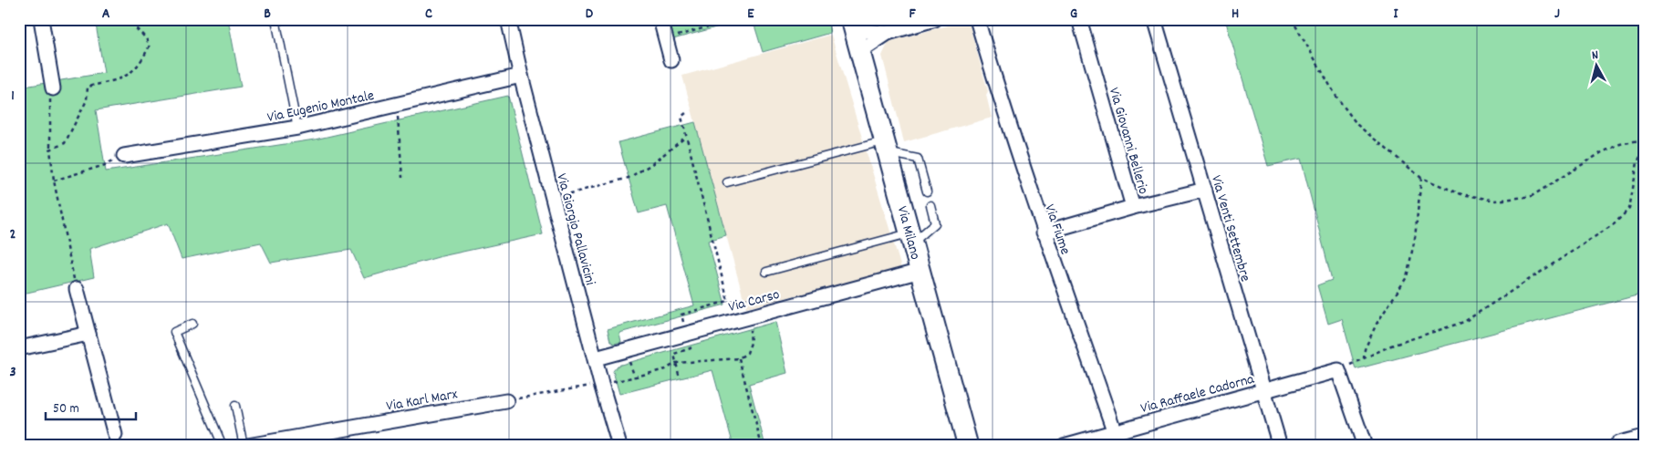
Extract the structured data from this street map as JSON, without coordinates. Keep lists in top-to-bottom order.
{
  "streets": {
    "main road": ["Via Milano"],
    "street": [
      "Via Eugenio Montale",
      "Via Giovanni Bellerio",
      "Via Venti Settembre",
      "Via Giorgio Pallavicini",
      "Via Fiume",
      "Via Carso",
      "Via Raffaele Cadorna",
      "Via Karl Marx"
    ]
  },
  "crossings": [
    ["Via Eugenio Montale", "Via Giorgio Pallavicini"],
    ["Via Giovanni Bellerio", "Via Fiume"],
    ["Via Venti Settembre", "Via Raffaele Cadorna"],
    ["Via Giorgio Pallavicini", "Via Carso"],
    ["Via Fiume", "Via Raffaele Cadorna"],
    ["Via Milano", "Via Carso"]
  ],
  "scale_bar": "50 m",
  "north": "top",
  "grid": {
    "columns": [
      "A",
      "B",
      "C",
      "D",
      "E",
      "F",
      "G",
      "H",
      "I",
      "J"
    ],
    "rows": ["1", "2", "3"]
  }
}
